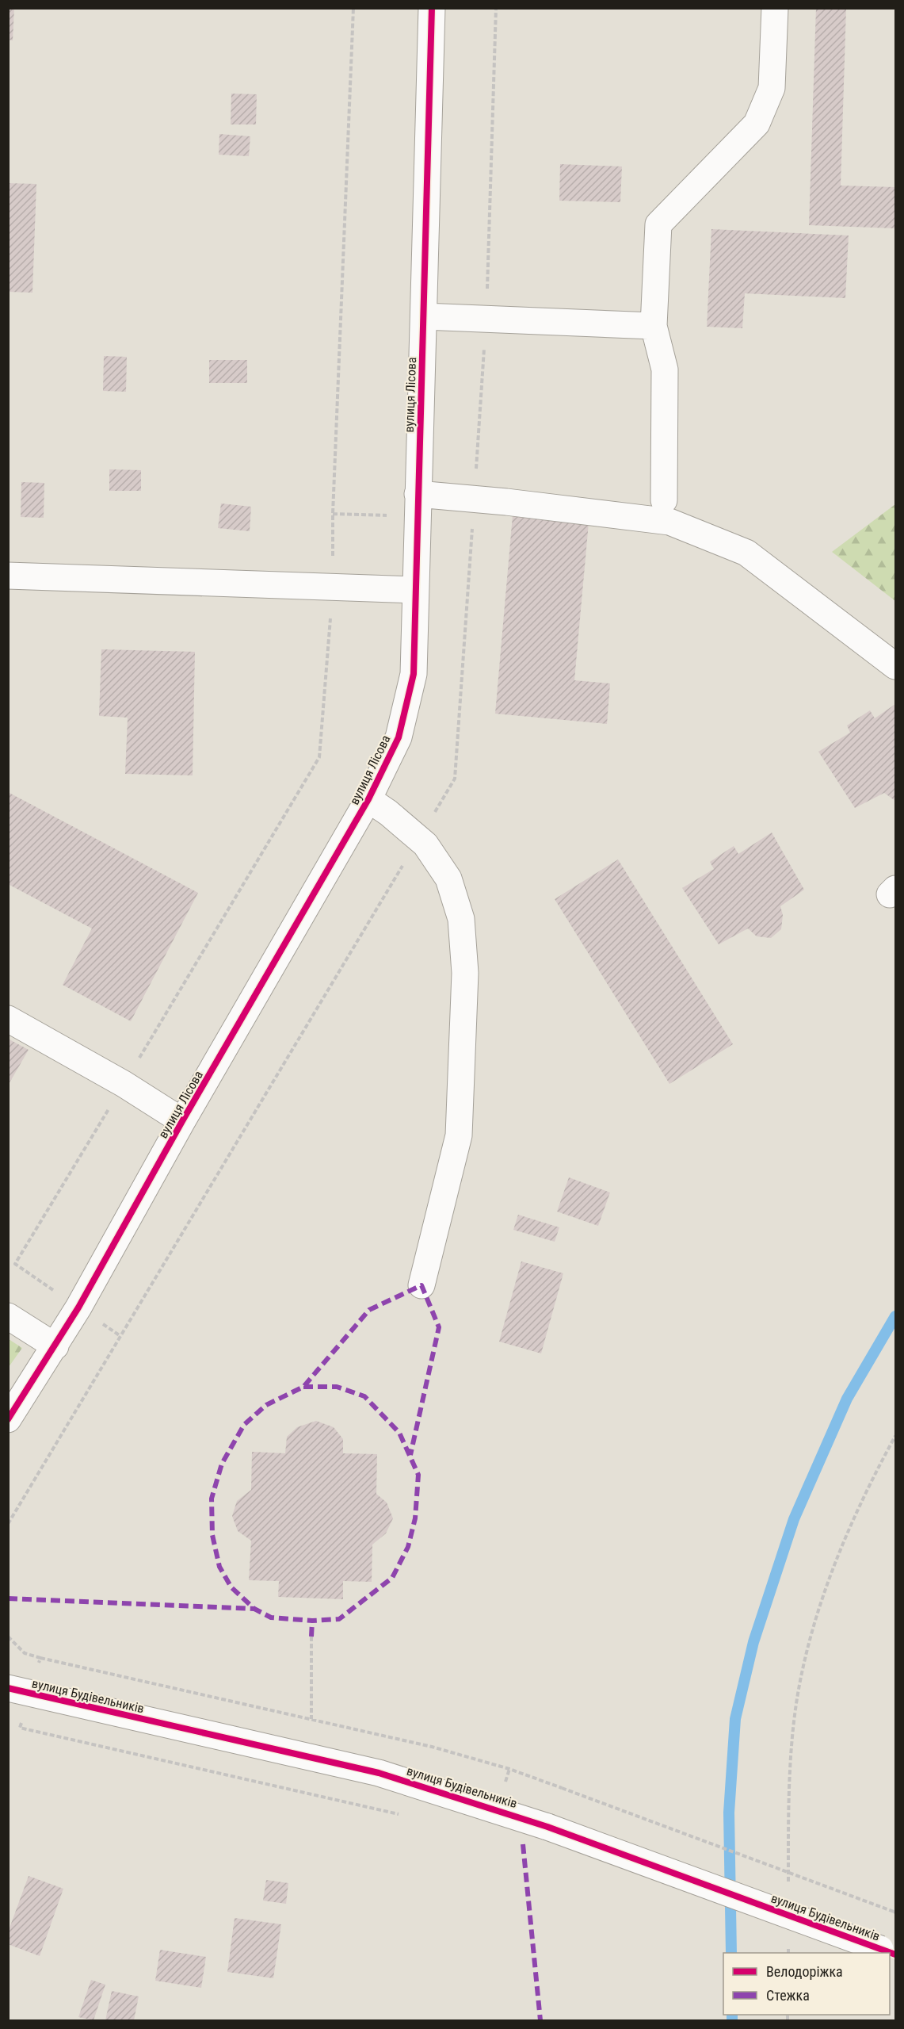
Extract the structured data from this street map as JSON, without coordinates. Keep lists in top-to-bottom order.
{
  "streets": {
    "street": ["вулиця Лісова", "вулиця Будівельників"]
  },
  "legend": ["Велодоріжка", "Стежка"]
}
